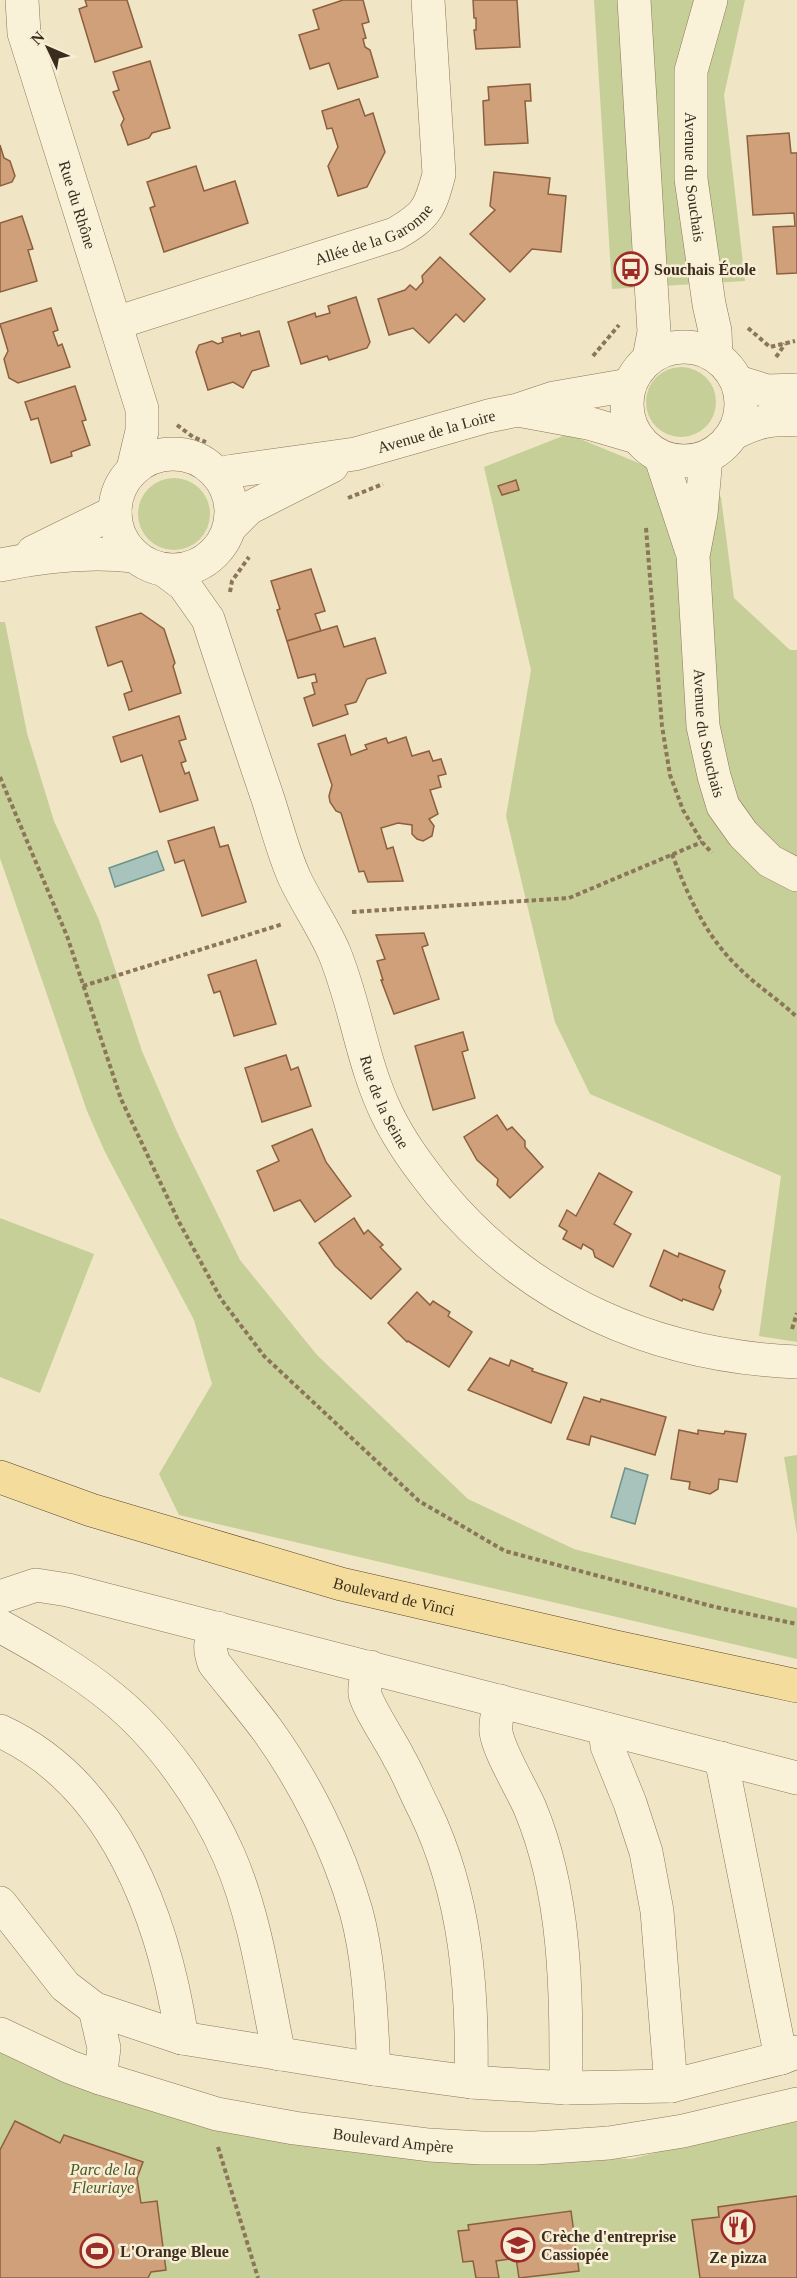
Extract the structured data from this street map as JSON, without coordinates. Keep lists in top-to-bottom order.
{
  "streets": {
    "main road": ["Boulevard de Vinci"],
    "street": [
      "Avenue du Souchais",
      "Rue du Rhône",
      "Allée de la Garonne",
      "Avenue de la Loire",
      "Rue de la Seine",
      "Boulevard Ampère"
    ]
  },
  "crossings": [
    ["Avenue du Souchais", "Avenue de la Loire"],
    ["Rue du Rhône", "Allée de la Garonne"],
    ["Rue du Rhône", "Avenue de la Loire"],
    ["Rue du Rhône", "Rue de la Seine"],
    ["Avenue de la Loire", "Rue de la Seine"]
  ],
  "parks": ["Parc de la Fleuriaye"],
  "places": {
    "bus stop": ["Souchais École"],
    "restaurant": ["Ze pizza"],
    "school or university": ["Crèche d'entreprise Cassiopée"],
    "sports": ["L'Orange Bleue"]
  },
  "north": "top left"
}
